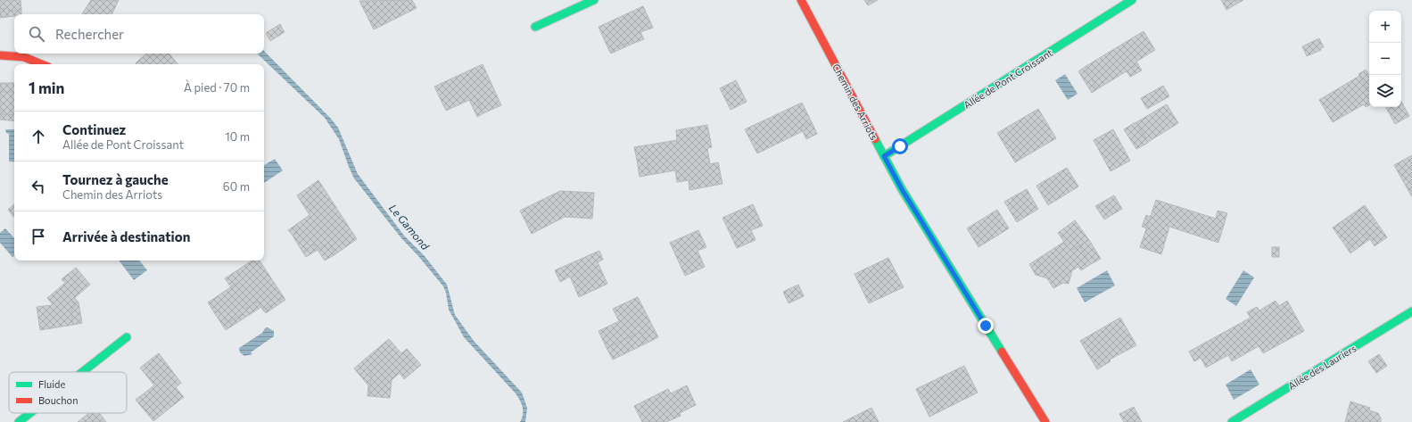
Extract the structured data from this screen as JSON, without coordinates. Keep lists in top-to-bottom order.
{
  "streets": {
    "street": ["Allée de Pont Croissant", "Chemin des Arriots", "Allée des Lauriers"]
  },
  "crossings": [
    ["Allée de Pont Croissant", "Chemin des Arriots"]
  ],
  "water": ["Le Gamond"],
  "legend": ["Fluide", "Bouchon"],
  "page": {
    "map_buttons": ["+", "−"],
    "search": "Rechercher",
    "heading": ["1 min", "À pied · 70 m"],
    "list": [
      ["Continuez", "Allée de Pont Croissant", "10 m"],
      ["Tournez à gauche", "Chemin des Arriots", "60 m"],
      "Arrivée à destination"
    ]
  }
}
